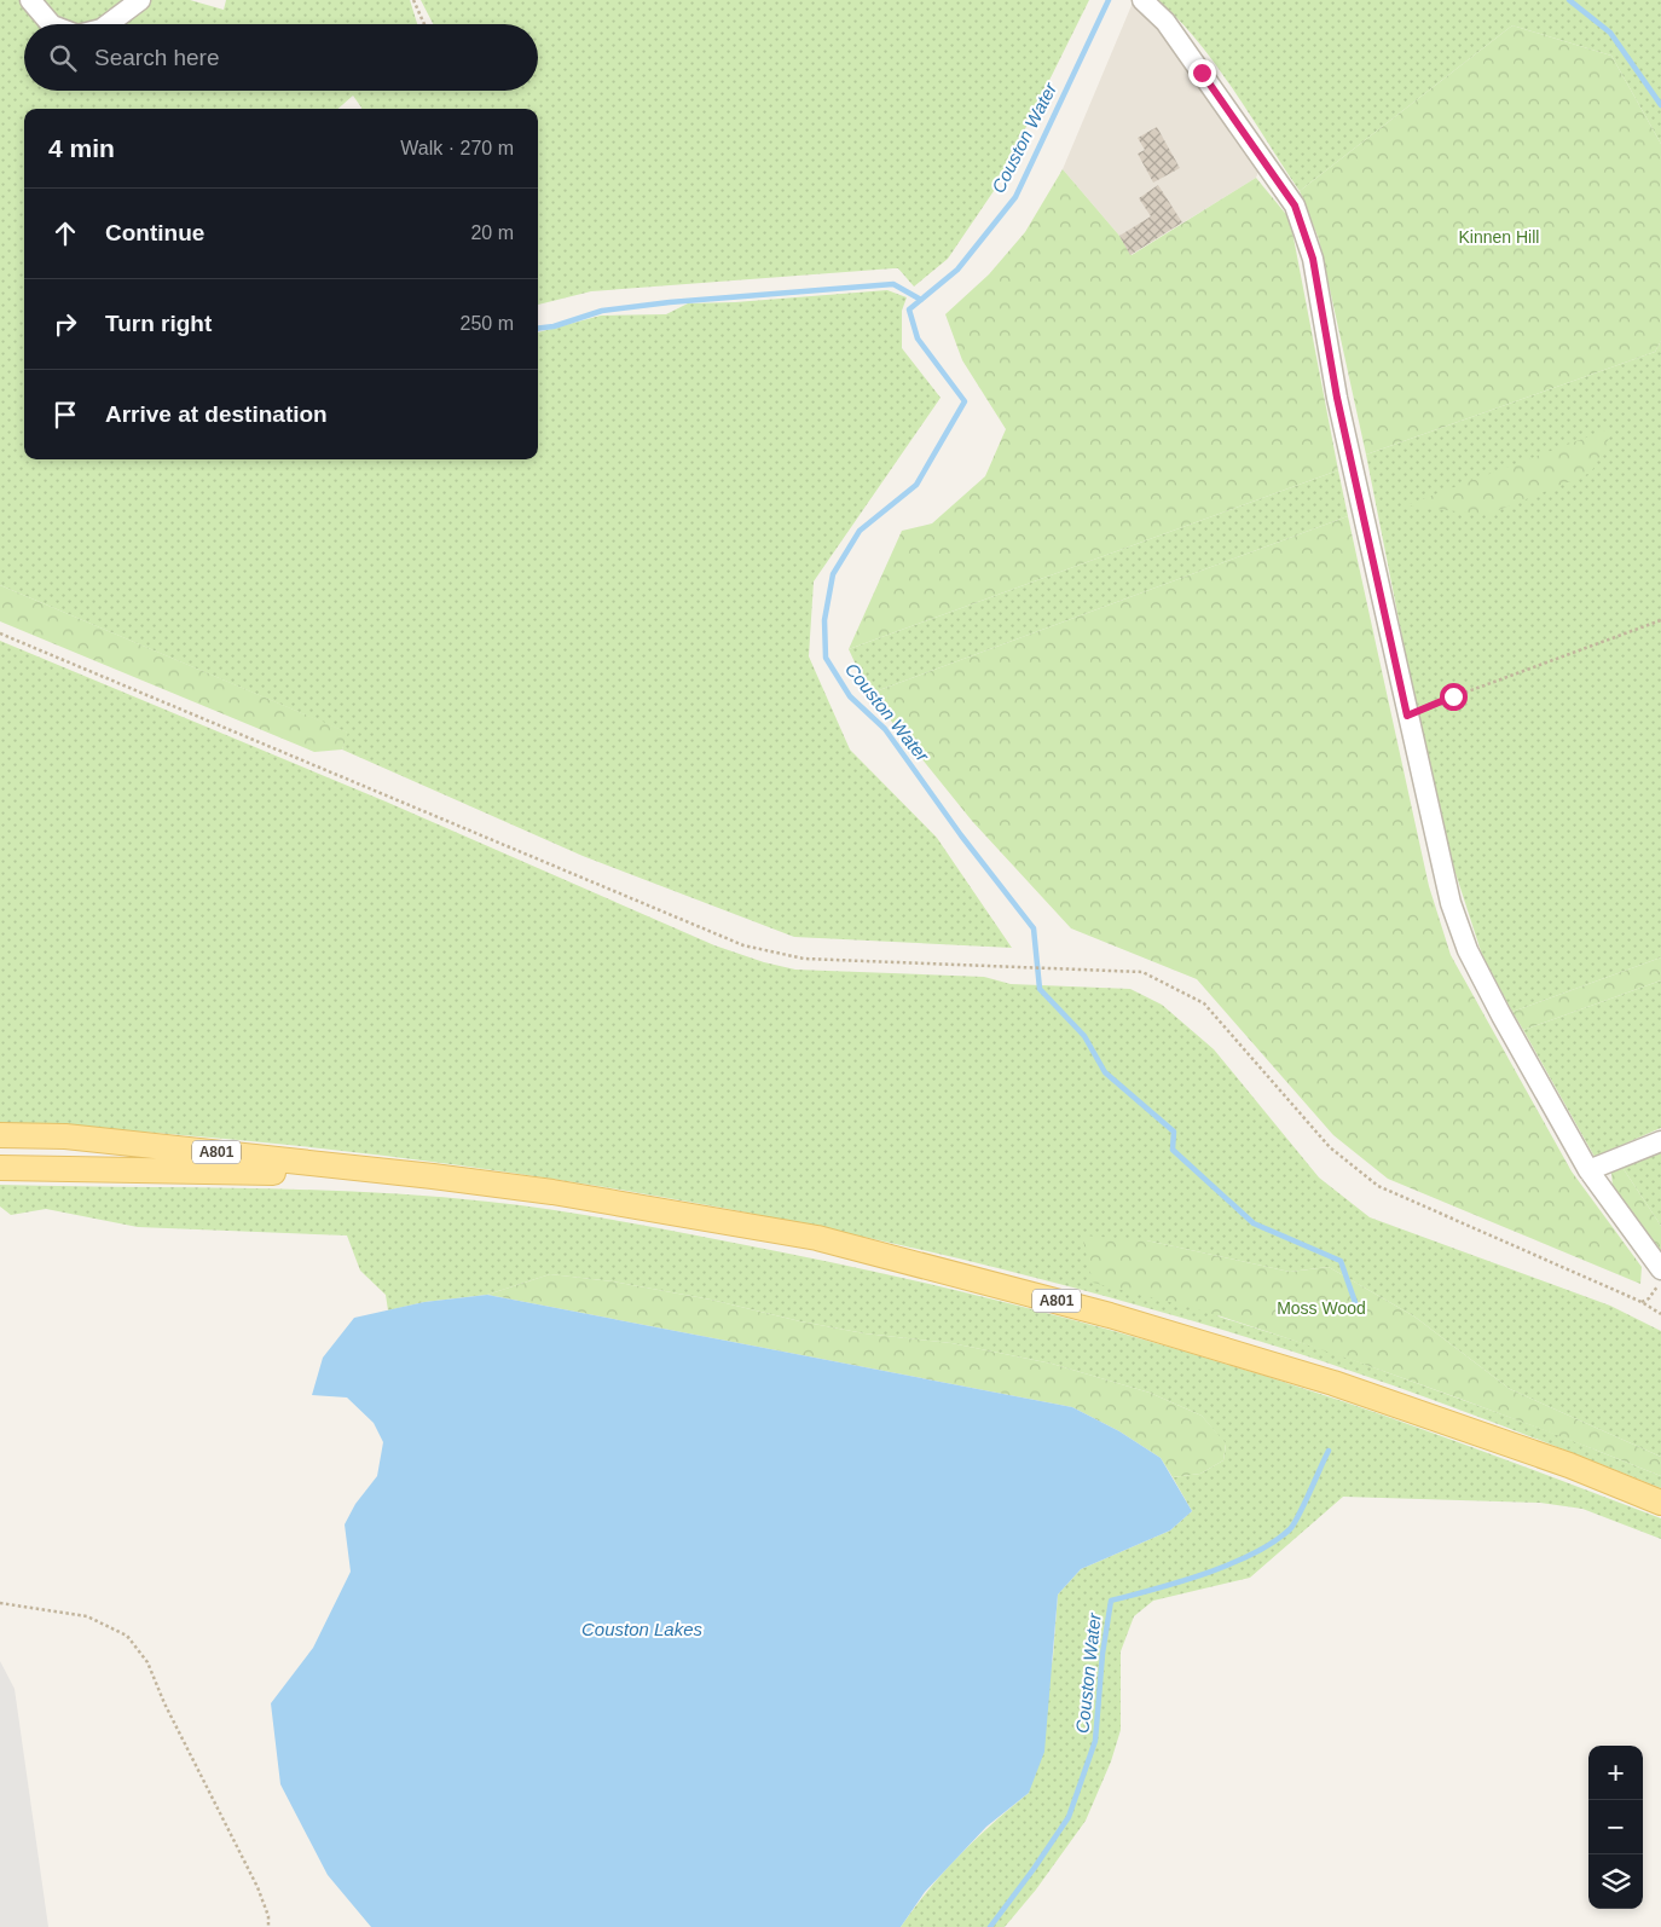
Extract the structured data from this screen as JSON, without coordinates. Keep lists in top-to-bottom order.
{
  "streets": {
    "main road": ["A801"]
  },
  "water": ["Couston Water", "Couston Lakes"],
  "parks": ["Kinnen Hill", "Moss Wood"],
  "page": {
    "search": "Search here",
    "heading": ["4 min", "Walk · 270 m"],
    "list": [
      ["Continue", "20 m"],
      ["Turn right", "250 m"],
      "Arrive at destination"
    ],
    "map_buttons": ["+", "−"]
  }
}
